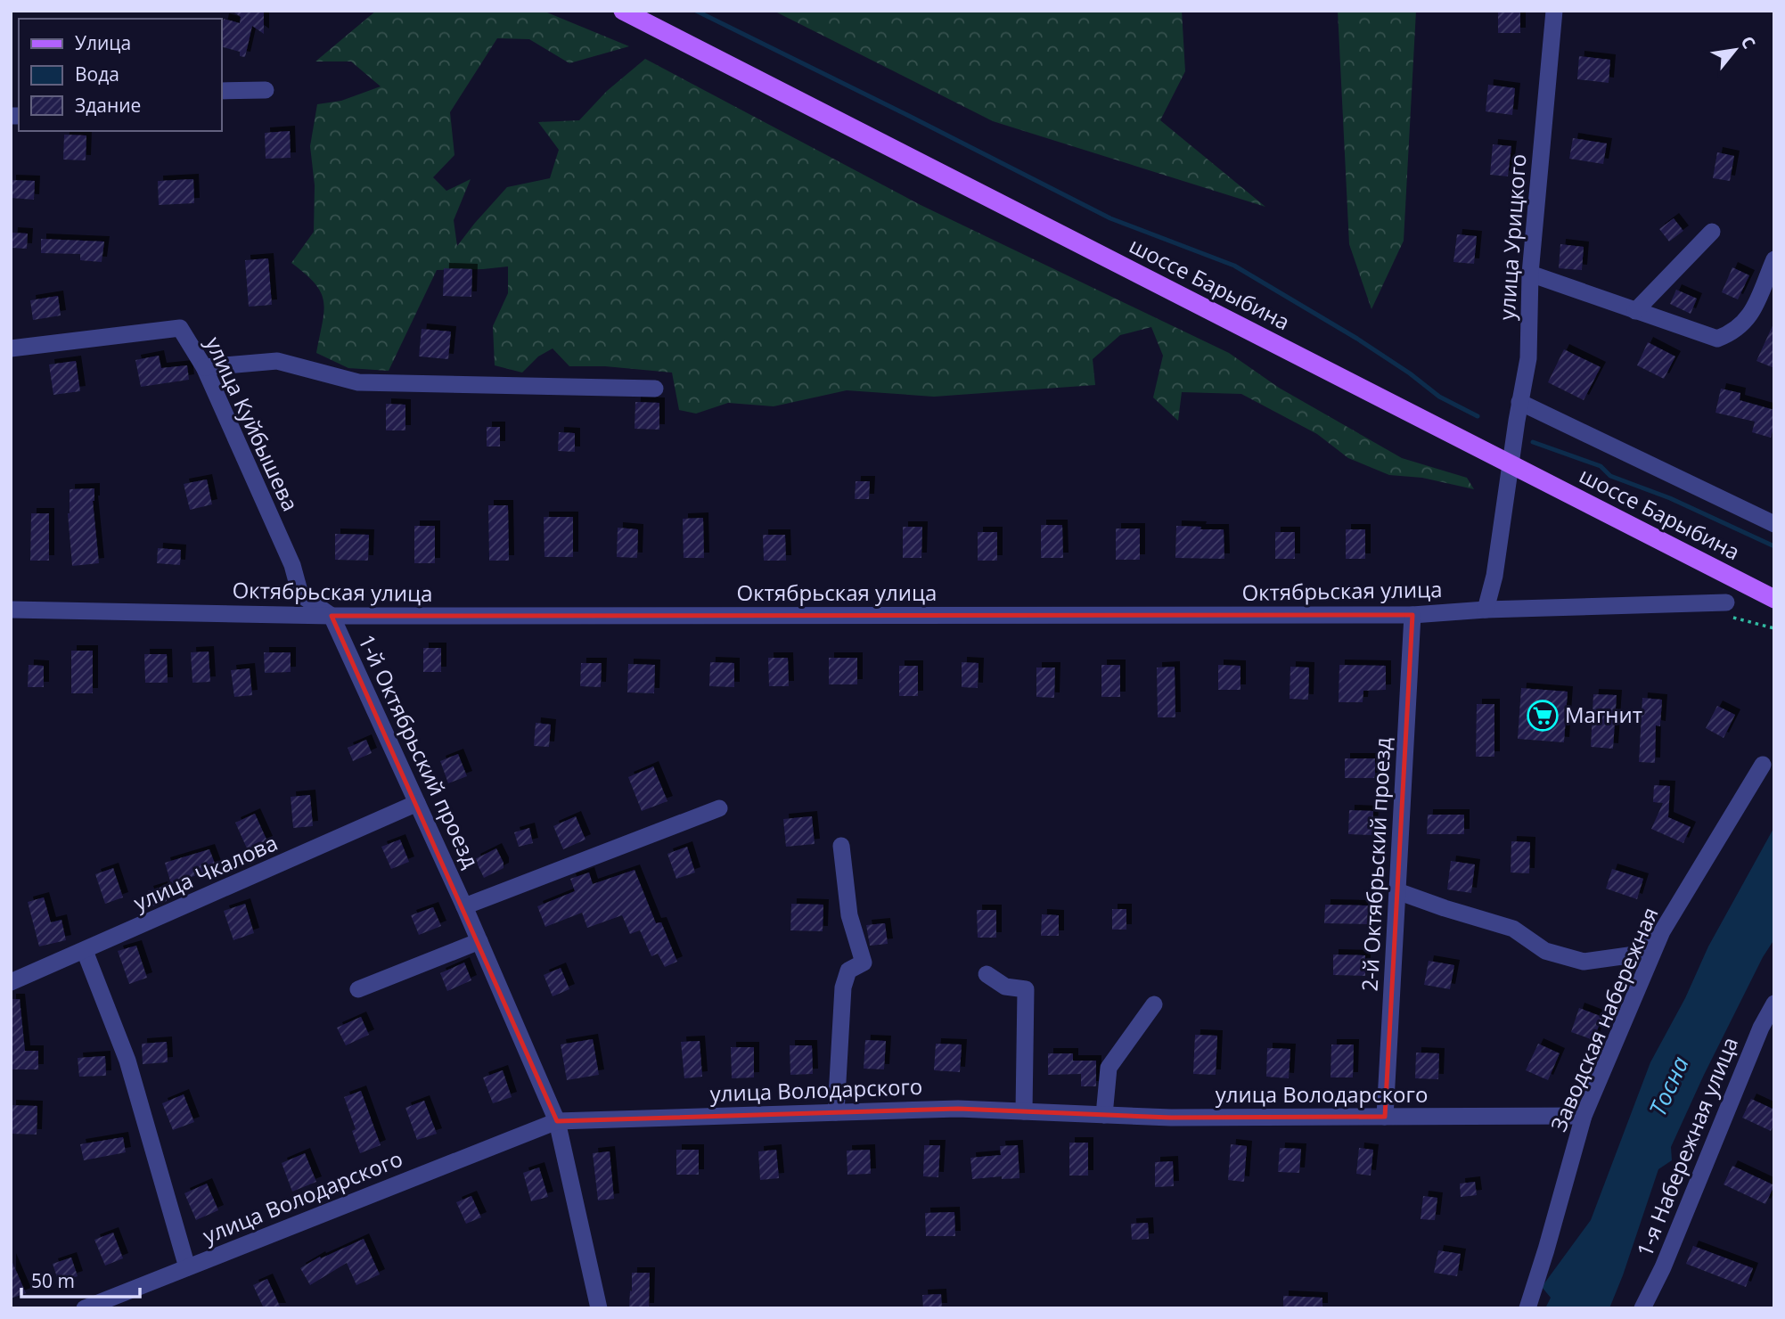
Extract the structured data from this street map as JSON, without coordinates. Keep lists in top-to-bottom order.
{
  "streets": {
    "main road": ["шоссе Барыбина"],
    "street": [
      "улица Урицкого",
      "улица Куйбышева",
      "Октябрьская улица",
      "1-й Октябрьский проезд",
      "2-й Октябрьский проезд",
      "улица Чкалова",
      "Заводская набережная",
      "улица Володарского",
      "1-я Набережная улица"
    ]
  },
  "crossings": [
    ["улица Урицкого", "шоссе Барыбина"],
    ["улица Урицкого", "Октябрьская улица"],
    ["улица Куйбышева", "Октябрьская улица"],
    ["улица Куйбышева", "1-й Октябрьский проезд"],
    ["Октябрьская улица", "1-й Октябрьский проезд"],
    ["Октябрьская улица", "2-й Октябрьский проезд"],
    ["1-й Октябрьский проезд", "улица Чкалова"],
    ["1-й Октябрьский проезд", "улица Володарского"],
    ["2-й Октябрьский проезд", "улица Володарского"],
    ["Заводская набережная", "улица Володарского"]
  ],
  "water": ["Тосна"],
  "places": {
    "supermarket": ["Магнит"]
  },
  "legend": ["Улица", "Вода", "Здание"],
  "scale_bar": "50 m",
  "north": "top right"
}
